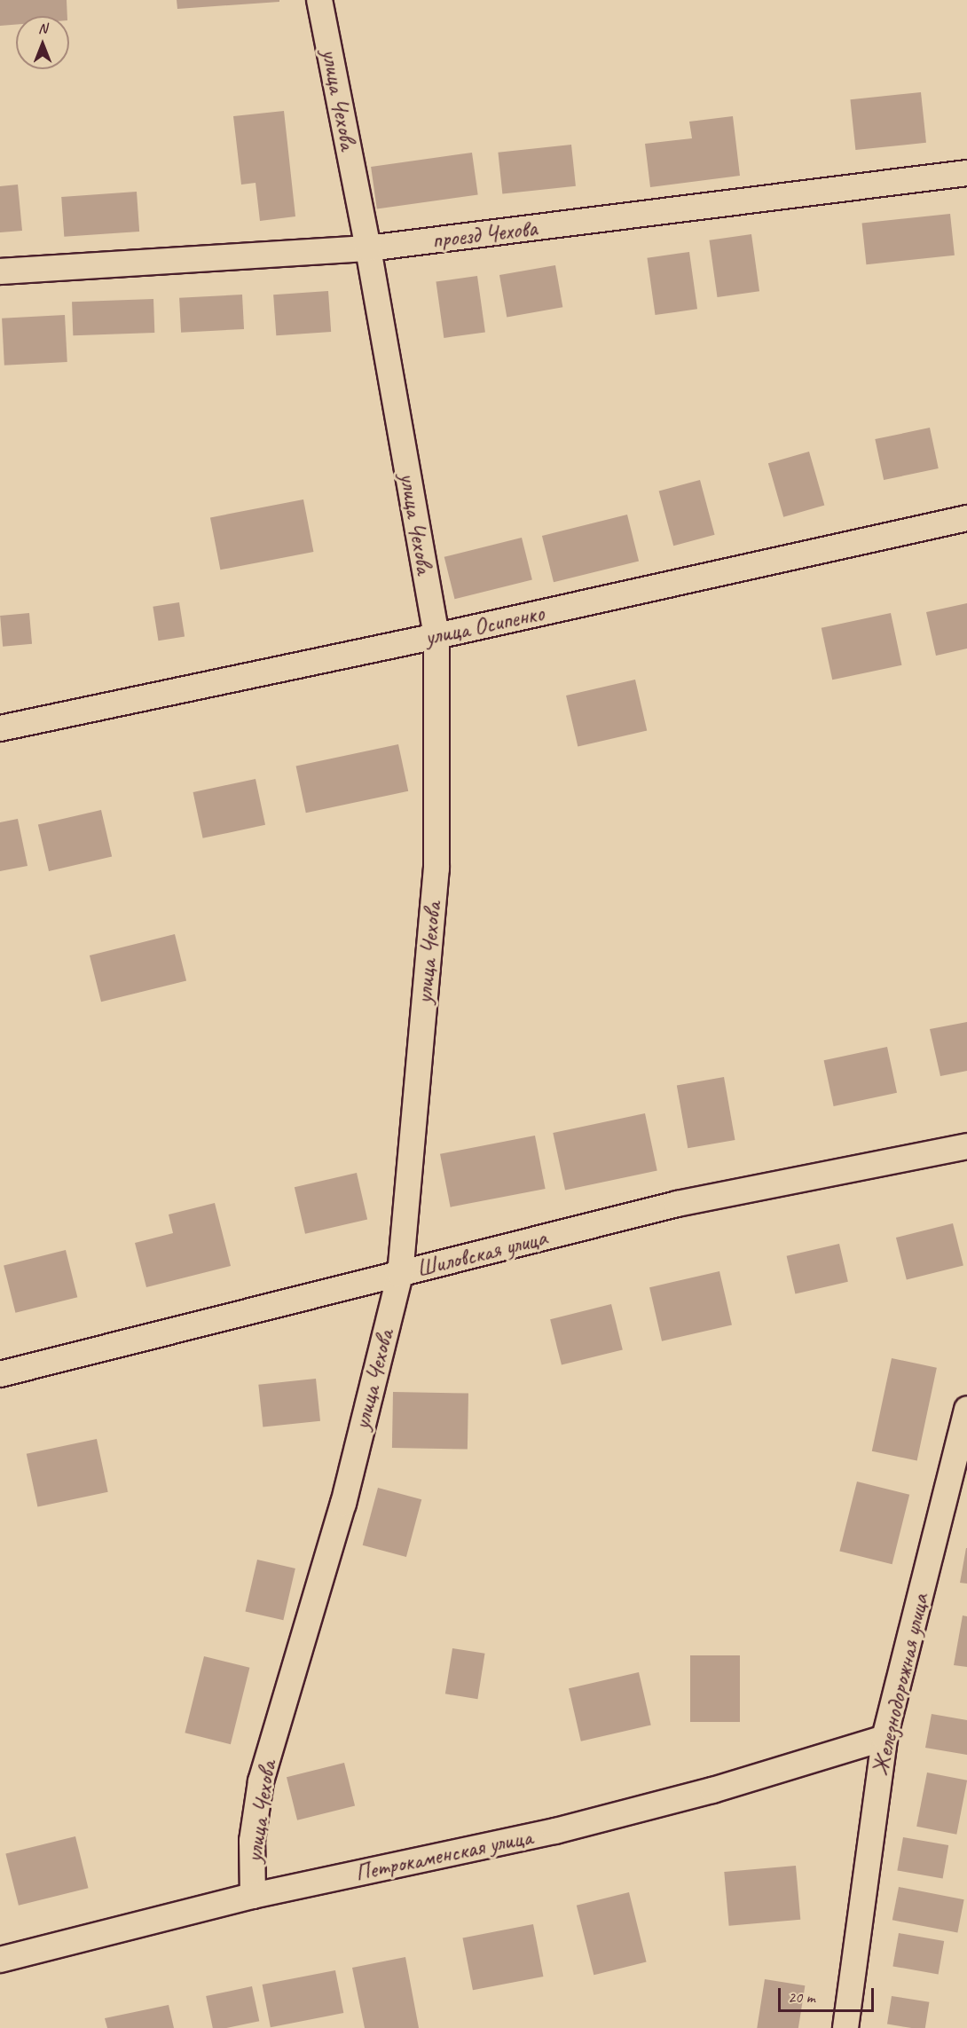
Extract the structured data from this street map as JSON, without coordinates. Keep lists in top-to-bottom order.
{
  "streets": {
    "street": [
      "улица Чехова",
      "проезд Чехова",
      "улица Осипенко",
      "Шиловская улица",
      "Железнодорожная улица",
      "Петрокаменская улица"
    ]
  },
  "crossings": [
    ["улица Чехова", "проезд Чехова"],
    ["улица Чехова", "улица Осипенко"],
    ["улица Чехова", "Шиловская улица"],
    ["улица Чехова", "Петрокаменская улица"],
    ["Железнодорожная улица", "Петрокаменская улица"]
  ],
  "scale_bar": "20 m",
  "north": "top"
}
